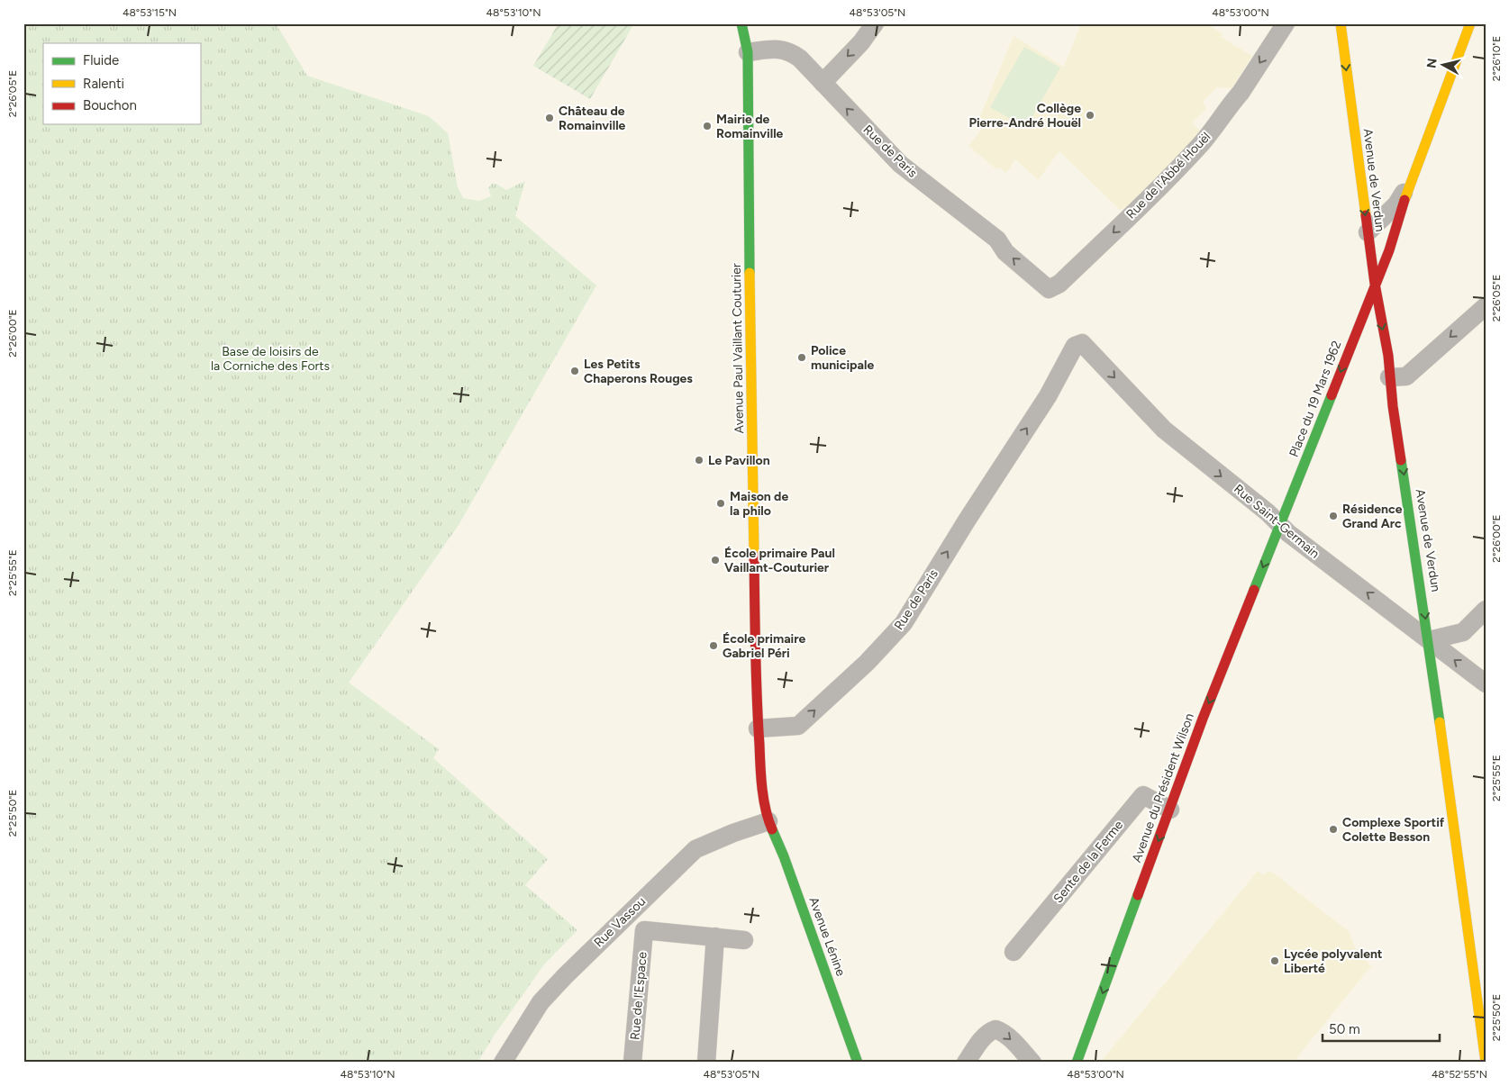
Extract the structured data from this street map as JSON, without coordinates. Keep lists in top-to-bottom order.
{
  "streets": {
    "street": [
      "Rue de Paris",
      "Rue de l'Abbé Houël",
      "Avenue de Verdun",
      "Avenue Paul Vaillant Couturier",
      "Place du 19 Mars 1962",
      "Rue Saint-Germain",
      "Avenue du Président Wilson",
      "Sente de la Ferme",
      "Rue Vassou",
      "Avenue Lénine",
      "Rue de l'Espace"
    ]
  },
  "crossings": [
    ["Rue de Paris", "Rue de l'Abbé Houël"],
    ["Rue de Paris", "Avenue Paul Vaillant Couturier"],
    ["Rue de Paris", "Rue Saint-Germain"],
    ["Avenue de Verdun", "Place du 19 Mars 1962"],
    ["Avenue de Verdun", "Rue Saint-Germain"],
    ["Place du 19 Mars 1962", "Rue Saint-Germain"],
    ["Place du 19 Mars 1962", "Avenue du Président Wilson"],
    ["Rue Saint-Germain", "Avenue du Président Wilson"],
    ["Avenue du Président Wilson", "Sente de la Ferme"],
    ["Rue Vassou", "Avenue Lénine"]
  ],
  "one_way": [
    "Rue de l'Abbé Houël",
    "Avenue de Verdun",
    "Place du 19 Mars 1962",
    "Avenue du Président Wilson"
  ],
  "parks": ["Base de loisirs de la Corniche des Forts"],
  "places": [
    "Collège Pierre-André Houël",
    "Château de Romainville",
    "Mairie de Romainville",
    "Police municipale",
    "Les Petits Chaperons Rouges",
    "Le Pavillon",
    "Maison de la philo",
    "Résidence Grand Arc",
    "École primaire Paul Vaillant-Couturier",
    "École primaire Gabriel Péri",
    "Complexe Sportif Colette Besson",
    "Lycée polyvalent Liberté"
  ],
  "legend": ["Fluide", "Ralenti", "Bouchon"],
  "scale_bar": "50 m",
  "north": "left",
  "coordinates": [
    "48°53'15\"N",
    "48°53'10\"N",
    "48°53'05\"N",
    "48°53'00\"N",
    "2°26'10\"E",
    "2°26'05\"E",
    "2°26'00\"E",
    "2°25'55\"E",
    "2°25'50\"E",
    "48°52'55\"N"
  ]
}
